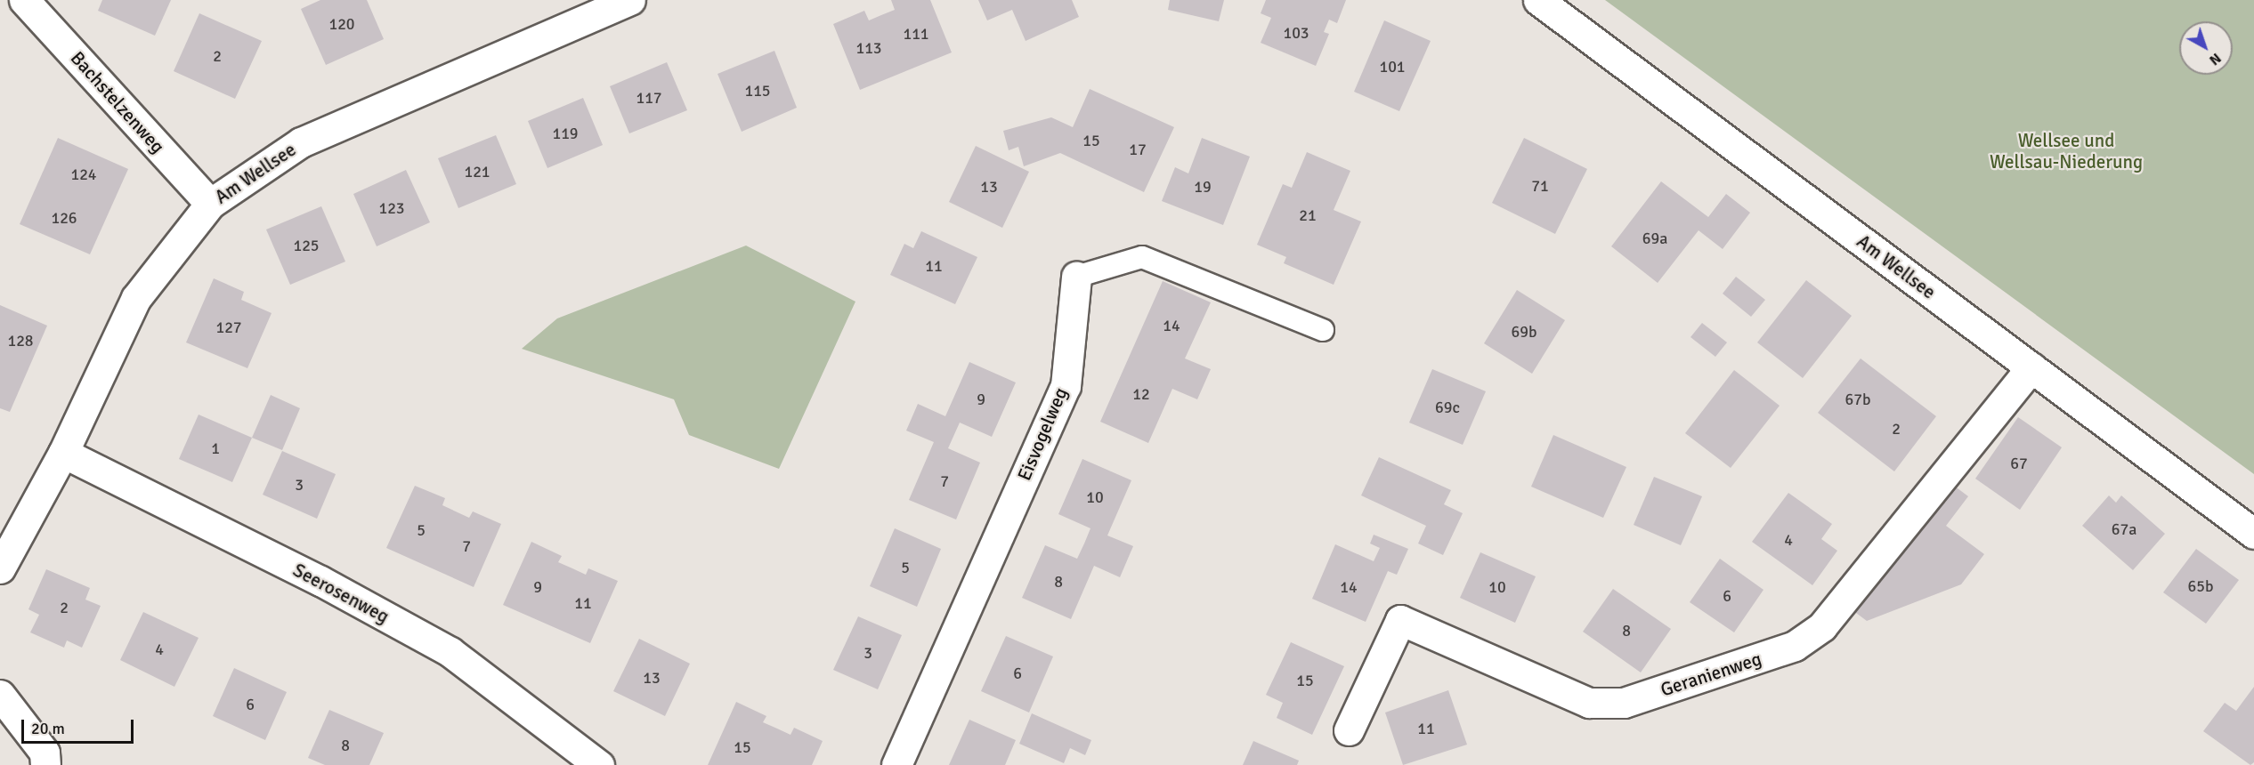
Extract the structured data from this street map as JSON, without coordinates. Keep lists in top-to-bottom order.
{
  "streets": {
    "street": [
      "Bachstelzenweg",
      "Am Wellsee",
      "Eisvogelweg",
      "Seerosenweg",
      "Geranienweg"
    ]
  },
  "crossings": [
    ["Bachstelzenweg", "Am Wellsee"],
    ["Am Wellsee", "Seerosenweg"],
    ["Am Wellsee", "Geranienweg"]
  ],
  "parks": ["Wellsee und Wellsau-Niederung"],
  "house_numbers": [
    "120",
    "103",
    "111",
    "113",
    "2",
    "101",
    "115",
    "117",
    "119",
    "15",
    "17",
    "121",
    "124",
    "71",
    "13",
    "19",
    "123",
    "21",
    "126",
    "69a",
    "125",
    "11",
    "14",
    "127",
    "69b",
    "128",
    "12",
    "9",
    "67b",
    "69c",
    "2",
    "1",
    "67",
    "7",
    "3",
    "10",
    "67a",
    "5",
    "4",
    "7",
    "5",
    "8",
    "65b",
    "9",
    "14",
    "10",
    "6",
    "11",
    "2",
    "8",
    "4",
    "3",
    "6",
    "13",
    "15",
    "6",
    "11",
    "8",
    "15"
  ],
  "scale_bar": "20 m",
  "north": "bottom right"
}
